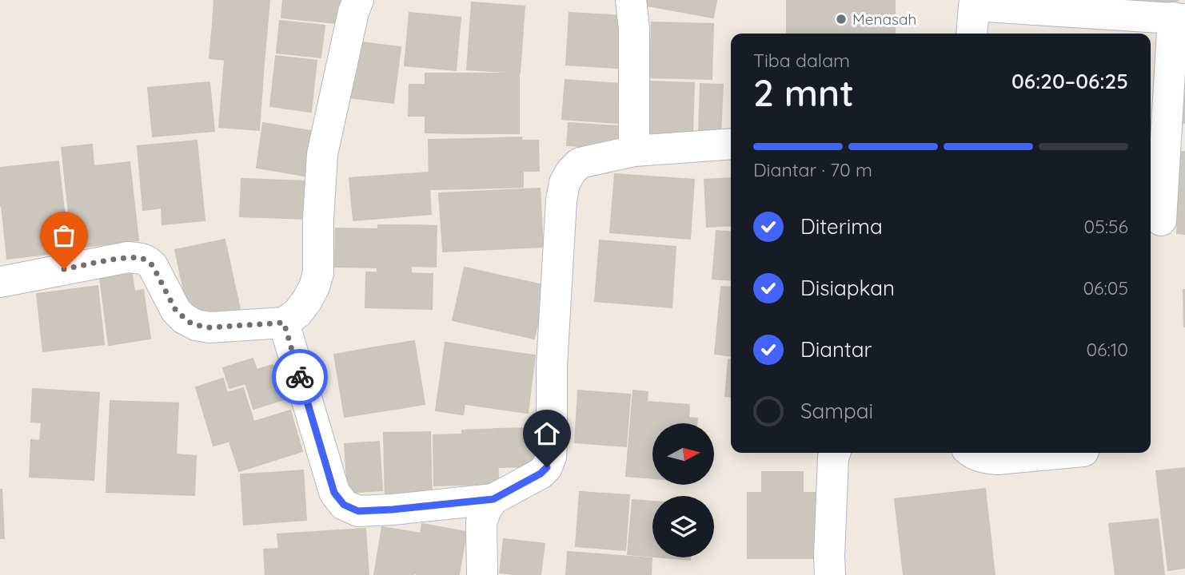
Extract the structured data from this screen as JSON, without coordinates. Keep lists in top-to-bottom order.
{
  "places": ["Menasah"],
  "north": "right",
  "page": {
    "heading": ["2 mnt", "Tiba dalam", "06:20–06:25"],
    "bar": "Diantar · 70 m",
    "list": [
      ["Diterima", "05:56"],
      ["Disiapkan", "06:05"],
      ["Diantar", "06:10"],
      "Sampai"
    ]
  }
}
